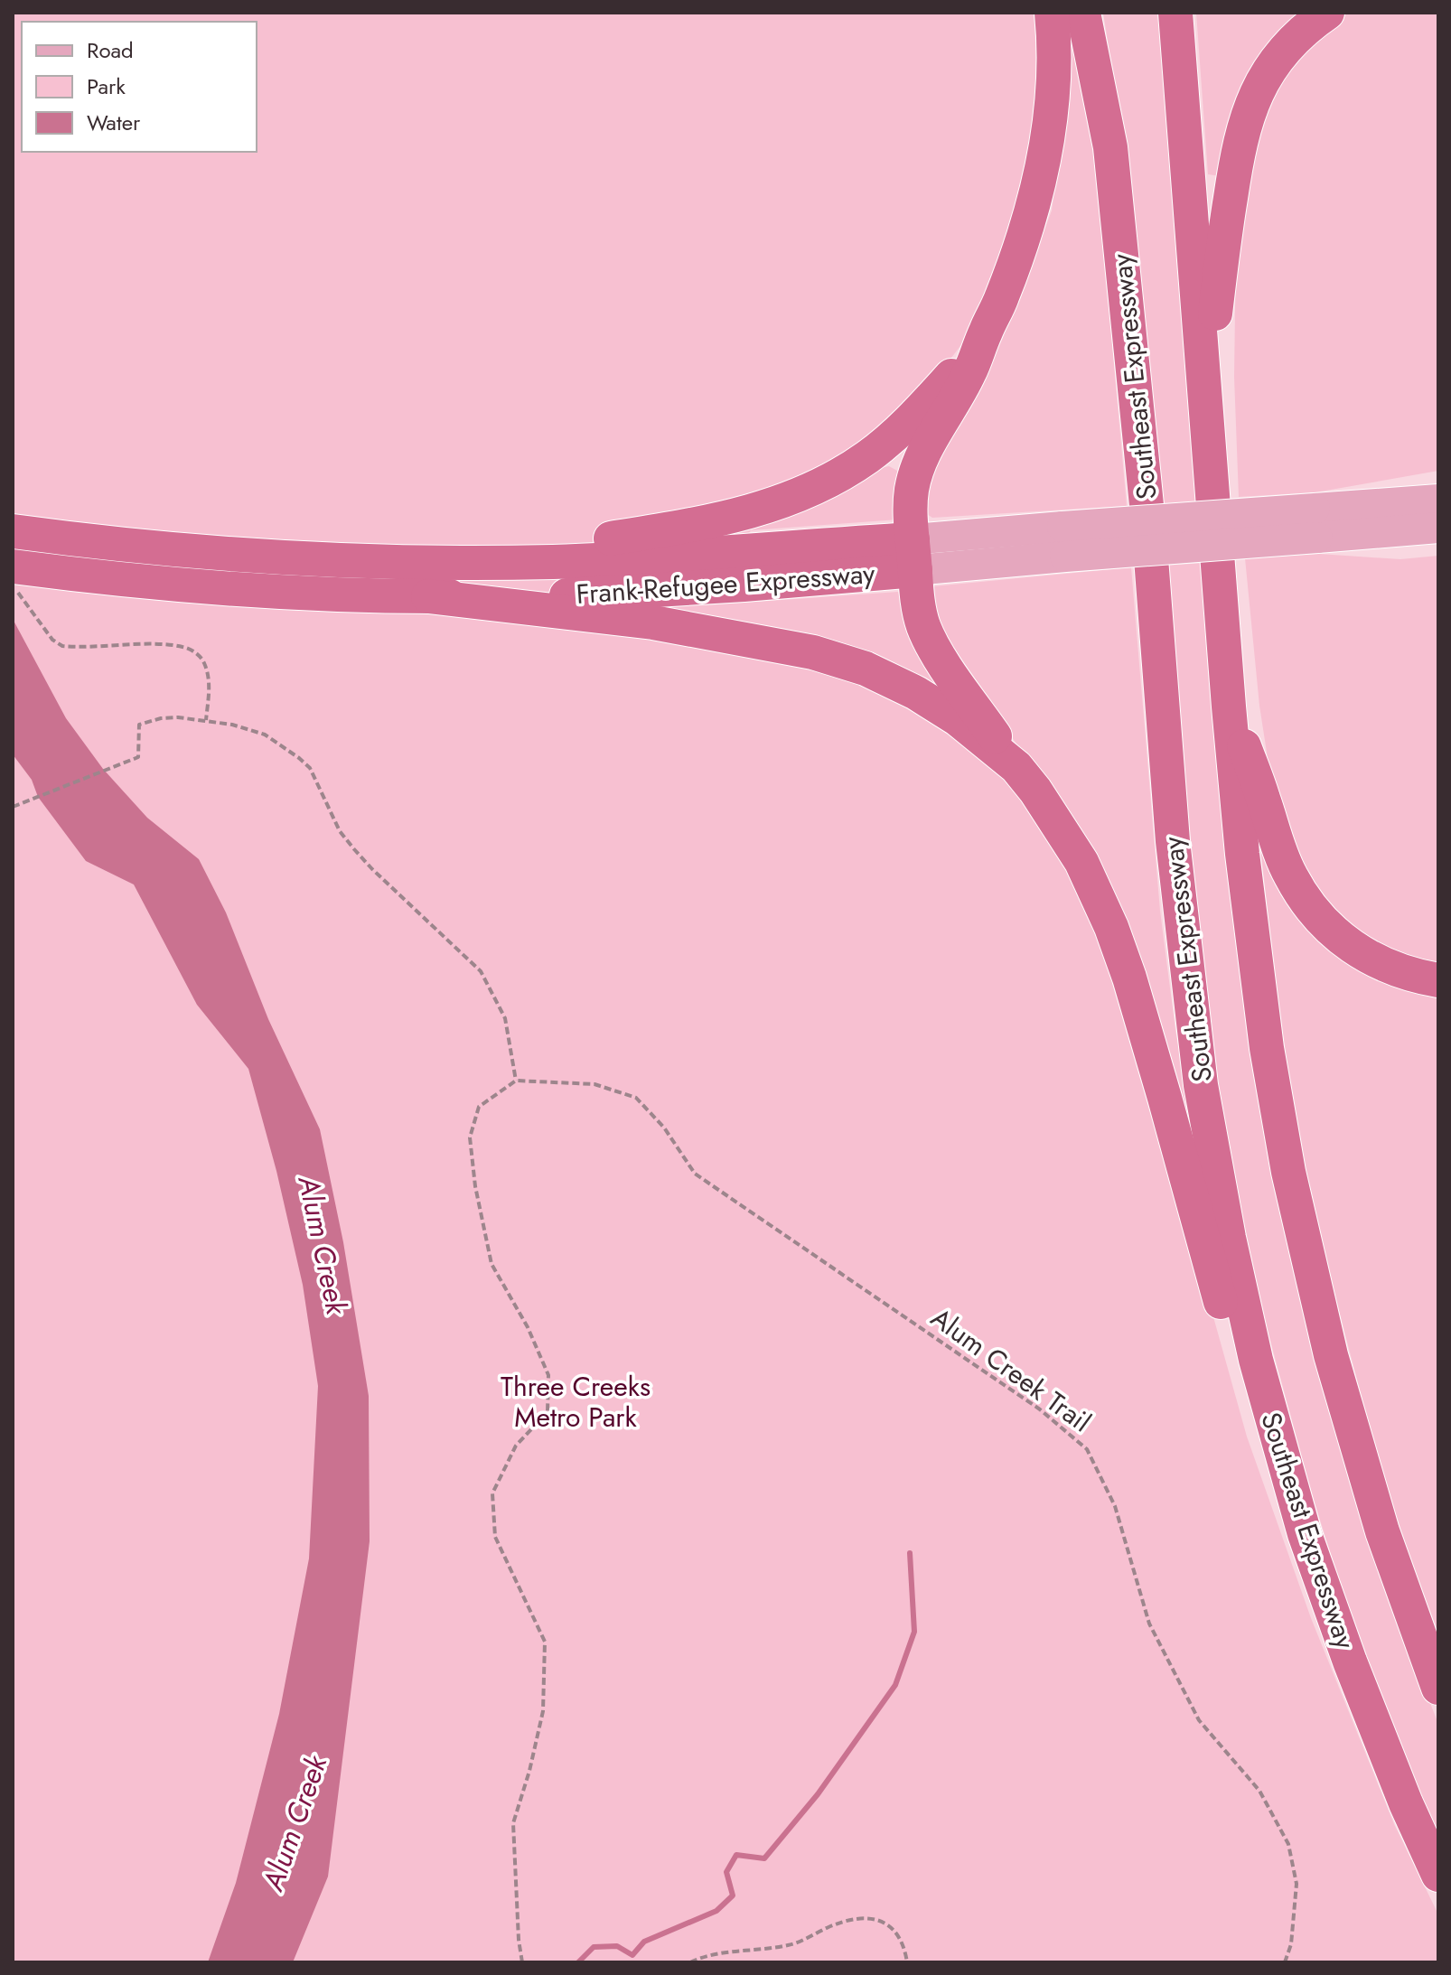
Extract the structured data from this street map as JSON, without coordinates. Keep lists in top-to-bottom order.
{
  "streets": {
    "highway": ["Southeast Expressway", "Frank-Refugee Expressway"],
    "path": ["Alum Creek Trail"]
  },
  "water": ["Alum Creek"],
  "parks": ["Three Creeks Metro Park"],
  "legend": ["Road", "Park", "Water"]
}
